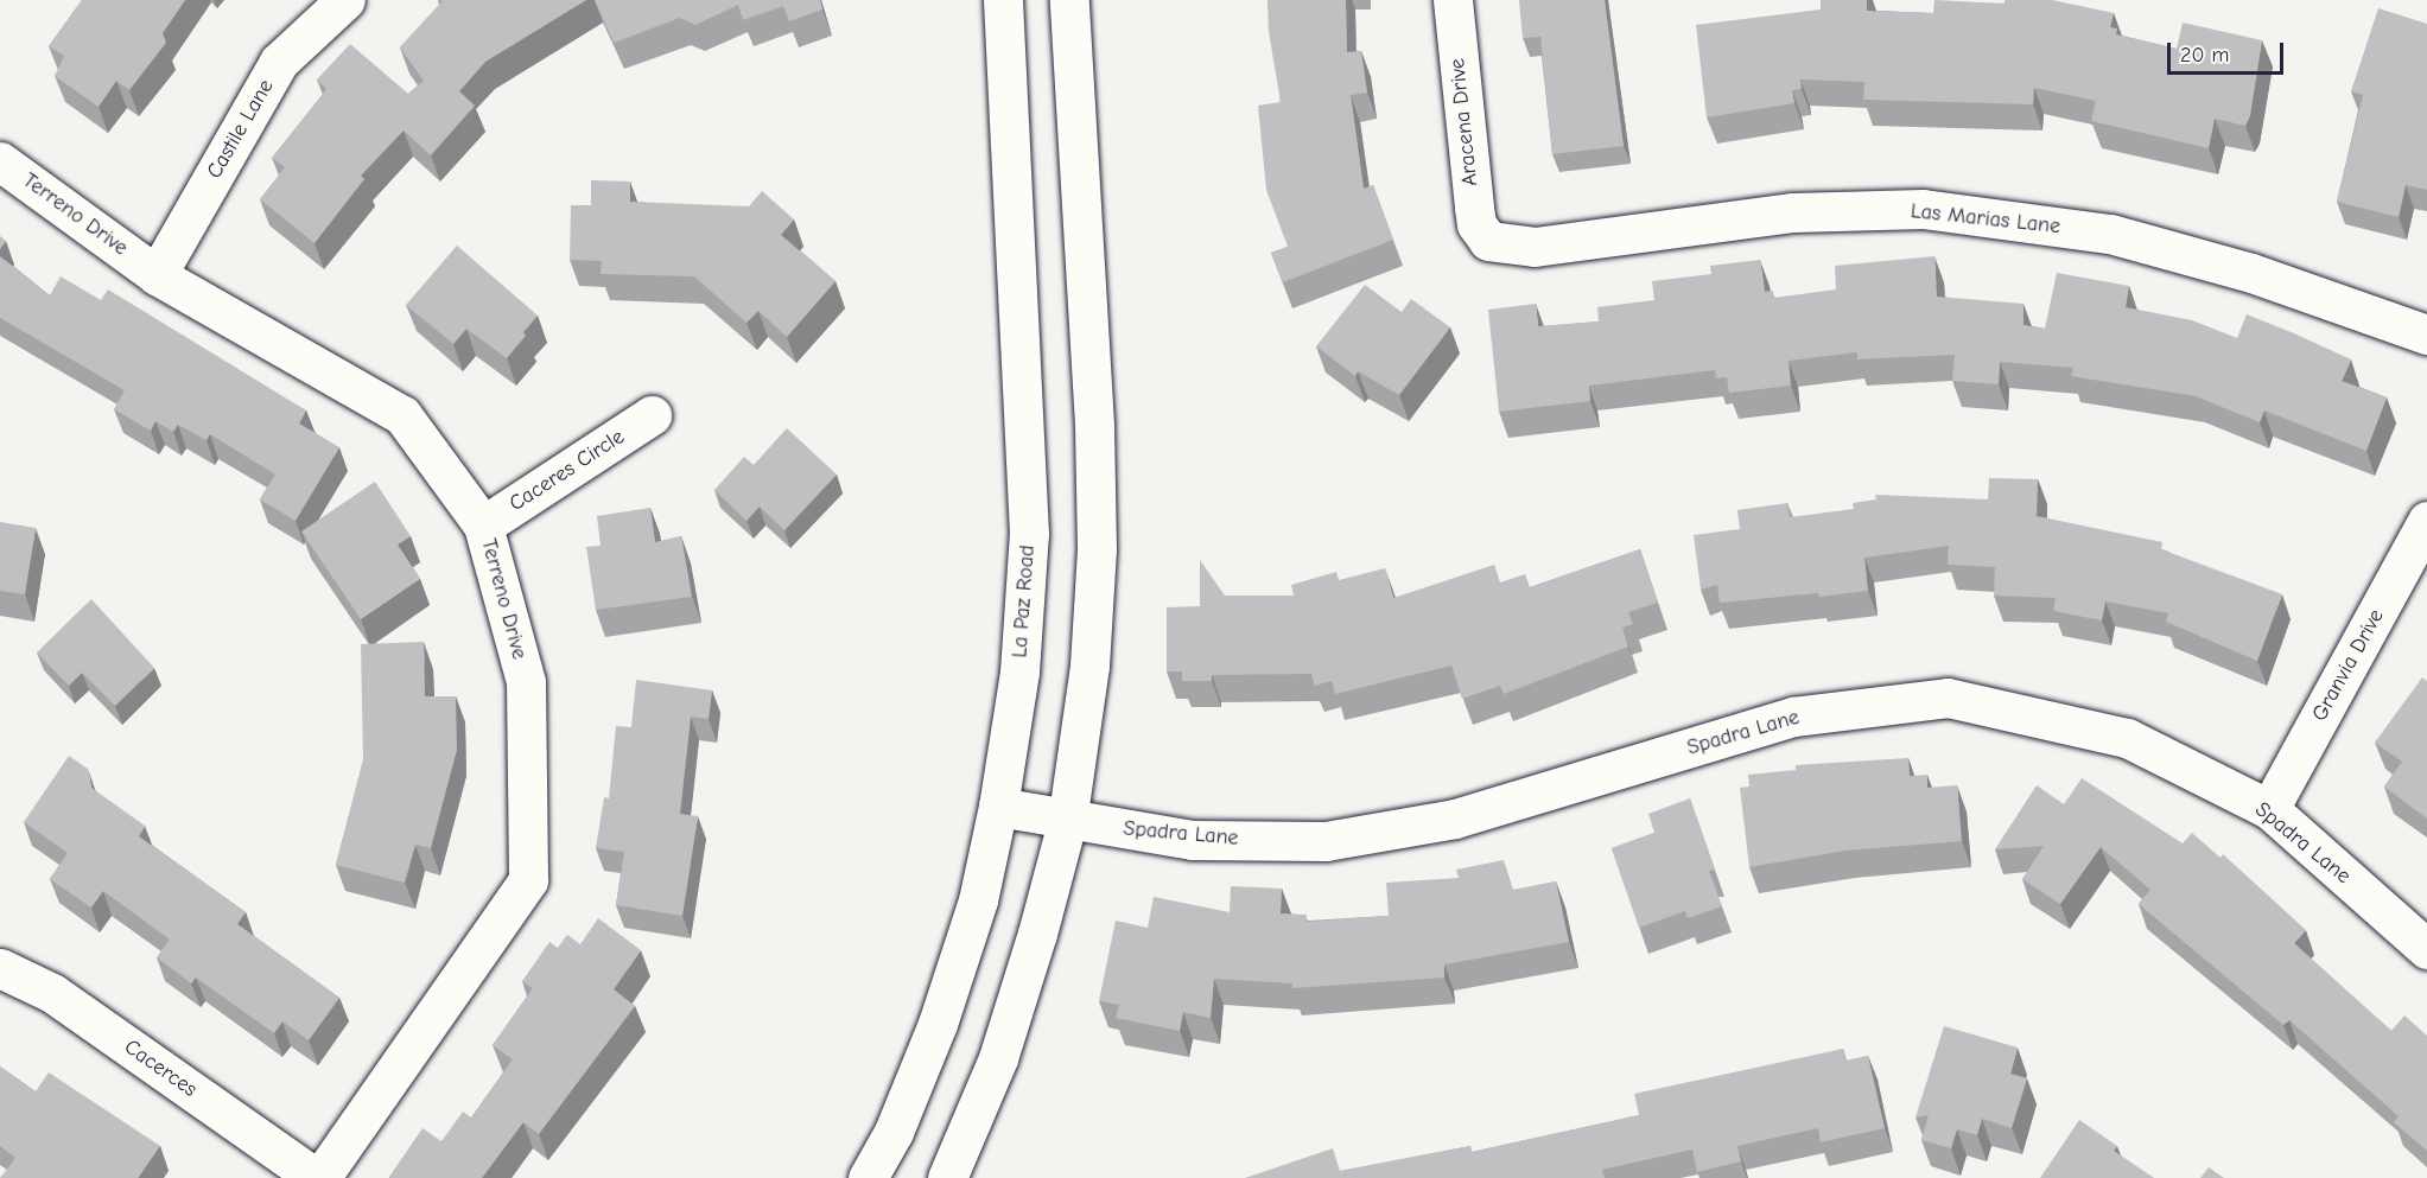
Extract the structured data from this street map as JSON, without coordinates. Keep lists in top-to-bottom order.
{
  "streets": {
    "street": [
      "Aracena Drive",
      "Castile Lane",
      "Terreno Drive",
      "Las Marias Lane",
      "Caceres Circle",
      "La Paz Road",
      "Granvia Drive",
      "Spadra Lane",
      "Cacerces"
    ]
  },
  "crossings": [
    ["Aracena Drive", "Las Marias Lane"],
    ["Castile Lane", "Terreno Drive"],
    ["Terreno Drive", "Caceres Circle"],
    ["Terreno Drive", "Cacerces"],
    ["La Paz Road", "Spadra Lane"],
    ["Granvia Drive", "Spadra Lane"]
  ],
  "scale_bar": "20 m"
}
